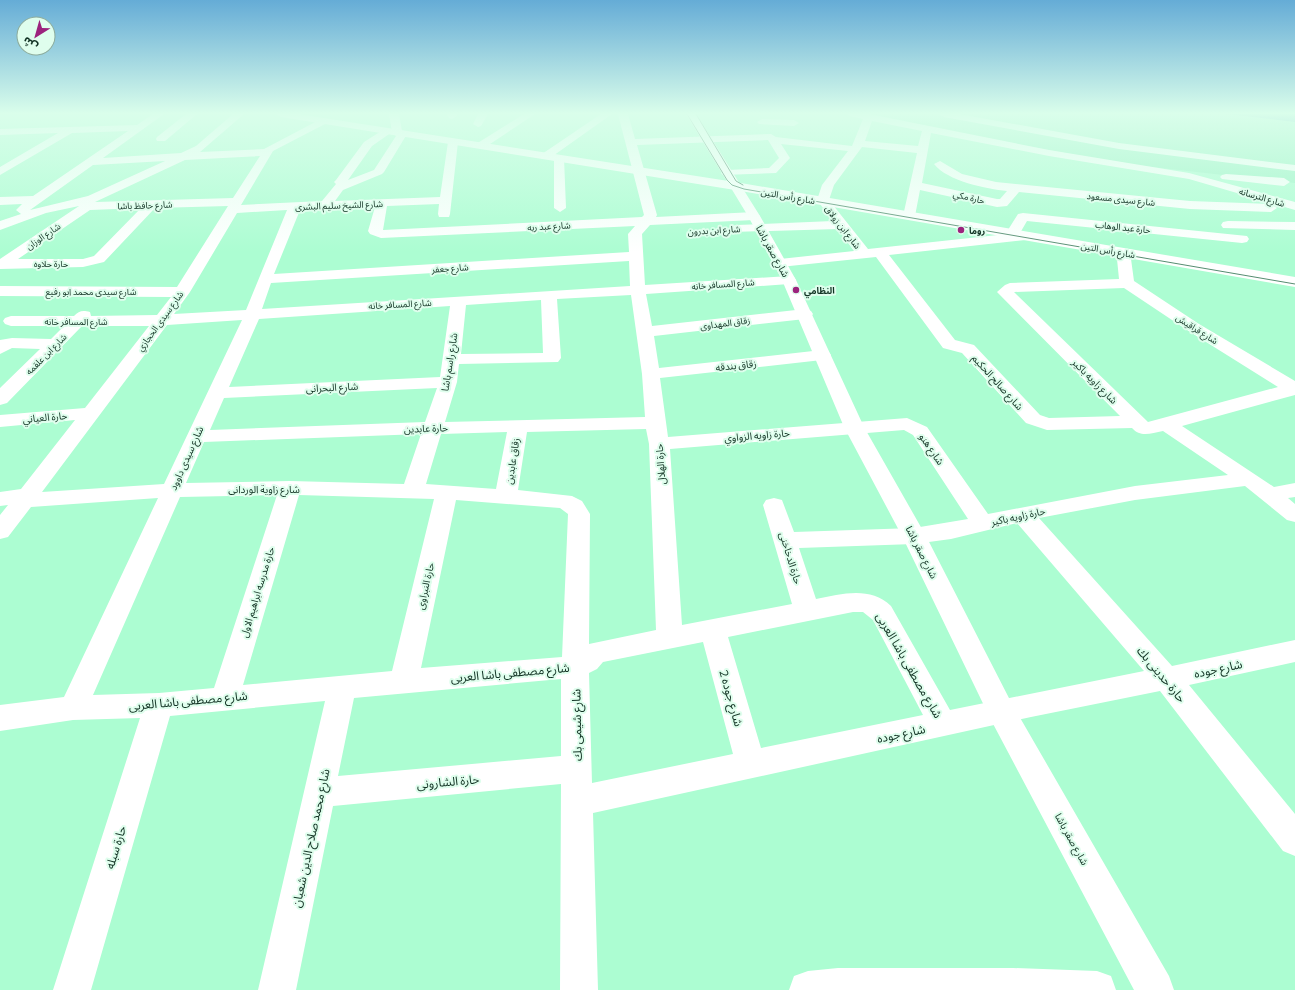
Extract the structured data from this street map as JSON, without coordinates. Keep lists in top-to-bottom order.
{
  "streets": {
    "street": [
      "شارع رأس التين",
      "حارة مكي",
      "شارع الترسانه",
      "شارع سيدى مسعود",
      "شارع حافظ باشا",
      "شارع الشيخ سليم البشرى",
      "شارع عبد ربه",
      "شارع ابن زولاق",
      "حارة عبد الوهاب",
      "شارع ابن بدرون",
      "شارع الوزان",
      "شارع صقر باشا",
      "حارة حلاوه",
      "شارع جعفر",
      "شارع المسافر خانه",
      "شارع سيدى محمد ابو رفيع",
      "شارع سيدى الحجازي",
      "زقاق المهداوى",
      "شارع قراقيش",
      "شارع ابن علقمه",
      "شارع راسم باشا",
      "زقاق بندقه",
      "شارع زاويه باكير",
      "شارع صالح الحكيم",
      "شارع البحرانى",
      "حارة العياني",
      "حارة عابدين",
      "حارة زاويه الزواوي",
      "شارع هنو",
      "شارع سيدى داوود",
      "زقاق عابدين",
      "حارة الهلال",
      "شارع زاوية الوردانى",
      "حارة زاويه باكير",
      "حارة الدخاخنى",
      "حارة النبراوى",
      "حارة مدرسه ابراهيم الاول",
      "شارع مصطفى باشا العربى",
      "شارع جوده",
      "حارة حدينى بك",
      "شارع جوده 2",
      "شارع شيمى بك",
      "حارة الشارونى",
      "شارع محمد صلاح الدين شعبان",
      "حارة سبله"
    ]
  },
  "crossings": [
    ["شارع رأس التين", "شارع ابن زولاق"],
    ["شارع رأس التين", "حارة عبد الوهاب"],
    ["شارع رأس التين", "شارع صقر باشا"],
    ["شارع رأس التين", "شارع المسافر خانه"],
    ["حارة مكي", "شارع سيدى مسعود"],
    ["شارع الترسانه", "شارع سيدى مسعود"],
    ["شارع سيدى مسعود", "حارة عبد الوهاب"],
    ["شارع حافظ باشا", "شارع الشيخ سليم البشرى"],
    ["شارع حافظ باشا", "شارع الوزان"],
    ["شارع حافظ باشا", "حارة حلاوه"],
    ["شارع حافظ باشا", "شارع سيدى الحجازي"],
    ["شارع الشيخ سليم البشرى", "شارع عبد ربه"],
    ["شارع الشيخ سليم البشرى", "شارع سيدى الحجازي"],
    ["شارع الشيخ سليم البشرى", "شارع سيدى داوود"],
    ["شارع عبد ربه", "شارع ابن بدرون"],
    ["شارع عبد ربه", "شارع صقر باشا"],
    ["شارع ابن زولاق", "شارع ابن بدرون"],
    ["شارع ابن زولاق", "شارع المسافر خانه"],
    ["شارع ابن زولاق", "شارع صالح الحكيم"],
    ["شارع ابن بدرون", "شارع صقر باشا"],
    ["شارع ابن بدرون", "حارة الهلال"],
    ["شارع الوزان", "حارة حلاوه"],
    ["شارع صقر باشا", "شارع المسافر خانه"],
    ["شارع صقر باشا", "زقاق المهداوى"],
    ["شارع صقر باشا", "زقاق بندقه"],
    ["شارع صقر باشا", "حارة زاويه الزواوي"],
    ["شارع صقر باشا", "شارع هنو"],
    ["شارع صقر باشا", "حارة زاويه باكير"],
    ["شارع صقر باشا", "شارع جوده"],
    ["شارع جعفر", "شارع المسافر خانه"],
    ["شارع جعفر", "شارع سيدى داوود"],
    ["شارع جعفر", "حارة الهلال"],
    ["شارع المسافر خانه", "شارع سيدى الحجازي"],
    ["شارع المسافر خانه", "شارع ابن علقمه"],
    ["شارع المسافر خانه", "شارع راسم باشا"],
    ["شارع المسافر خانه", "شارع صالح الحكيم"],
    ["شارع المسافر خانه", "شارع سيدى داوود"],
    ["شارع المسافر خانه", "حارة الهلال"],
    ["شارع سيدى محمد ابو رفيع", "شارع سيدى الحجازي"],
    ["شارع سيدى محمد ابو رفيع", "شارع ابن علقمه"],
    ["شارع سيدى الحجازي", "حارة العياني"],
    ["شارع سيدى الحجازي", "شارع زاوية الوردانى"],
    ["زقاق المهداوى", "حارة الهلال"],
    ["شارع قراقيش", "شارع زاويه باكير"],
    ["شارع راسم باشا", "شارع البحرانى"],
    ["شارع راسم باشا", "حارة عابدين"],
    ["شارع راسم باشا", "شارع زاوية الوردانى"],
    ["زقاق بندقه", "حارة الهلال"],
    ["شارع زاويه باكير", "شارع صالح الحكيم"],
    ["شارع البحرانى", "شارع سيدى داوود"],
    ["حارة عابدين", "شارع سيدى داوود"],
    ["حارة عابدين", "زقاق عابدين"],
    ["حارة عابدين", "حارة الهلال"],
    ["حارة زاويه الزواوي", "شارع هنو"],
    ["حارة زاويه الزواوي", "حارة الهلال"],
    ["شارع هنو", "حارة زاويه باكير"],
    ["شارع سيدى داوود", "شارع زاوية الوردانى"],
    ["شارع سيدى داوود", "شارع مصطفى باشا العربى"],
    ["زقاق عابدين", "شارع زاوية الوردانى"],
    ["زقاق عابدين", "شارع شيمى بك"],
    ["حارة الهلال", "شارع مصطفى باشا العربى"],
    ["شارع زاوية الوردانى", "حارة النبراوى"],
    ["شارع زاوية الوردانى", "حارة مدرسه ابراهيم الاول"],
    ["شارع زاوية الوردانى", "شارع شيمى بك"],
    ["حارة زاويه باكير", "حارة الدخاخنى"],
    ["حارة زاويه باكير", "حارة حدينى بك"],
    ["حارة الدخاخنى", "شارع مصطفى باشا العربى"],
    ["حارة النبراوى", "شارع مصطفى باشا العربى"],
    ["حارة مدرسه ابراهيم الاول", "شارع مصطفى باشا العربى"],
    ["شارع مصطفى باشا العربى", "شارع جوده"],
    ["شارع مصطفى باشا العربى", "شارع جوده 2"],
    ["شارع مصطفى باشا العربى", "شارع شيمى بك"],
    ["شارع مصطفى باشا العربى", "شارع محمد صلاح الدين شعبان"],
    ["شارع مصطفى باشا العربى", "حارة سبله"],
    ["شارع جوده", "حارة حدينى بك"],
    ["شارع جوده", "شارع جوده 2"],
    ["شارع جوده", "شارع شيمى بك"],
    ["شارع شيمى بك", "حارة الشارونى"],
    ["حارة الشارونى", "شارع محمد صلاح الدين شعبان"]
  ],
  "places": ["روما", "النظامي"],
  "north": "bottom left"
}
